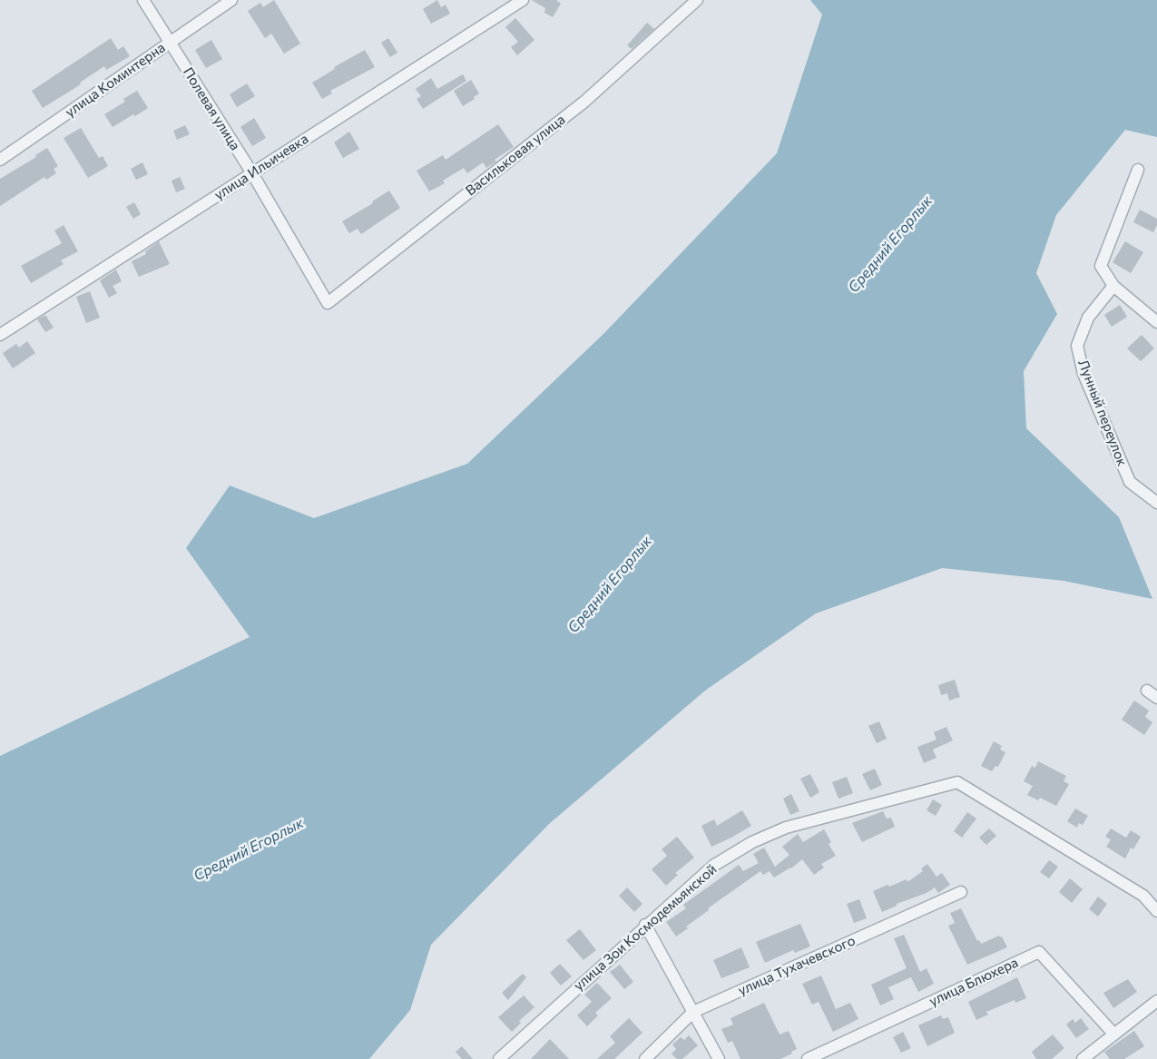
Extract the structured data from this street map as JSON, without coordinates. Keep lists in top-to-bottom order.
{
  "streets": {
    "street": [
      "улица Коминтерна",
      "Полевая улица",
      "Васильковая улица",
      "улица Ильичевка",
      "Лунный переулок",
      "улица Зои Космодемьянской",
      "улица Тухачевского",
      "улица Блюхера"
    ]
  },
  "crossings": [
    ["улица Коминтерна", "Полевая улица"],
    ["Полевая улица", "Васильковая улица"],
    ["Полевая улица", "улица Ильичевка"]
  ],
  "water": ["Средний Егорлык"]
}
